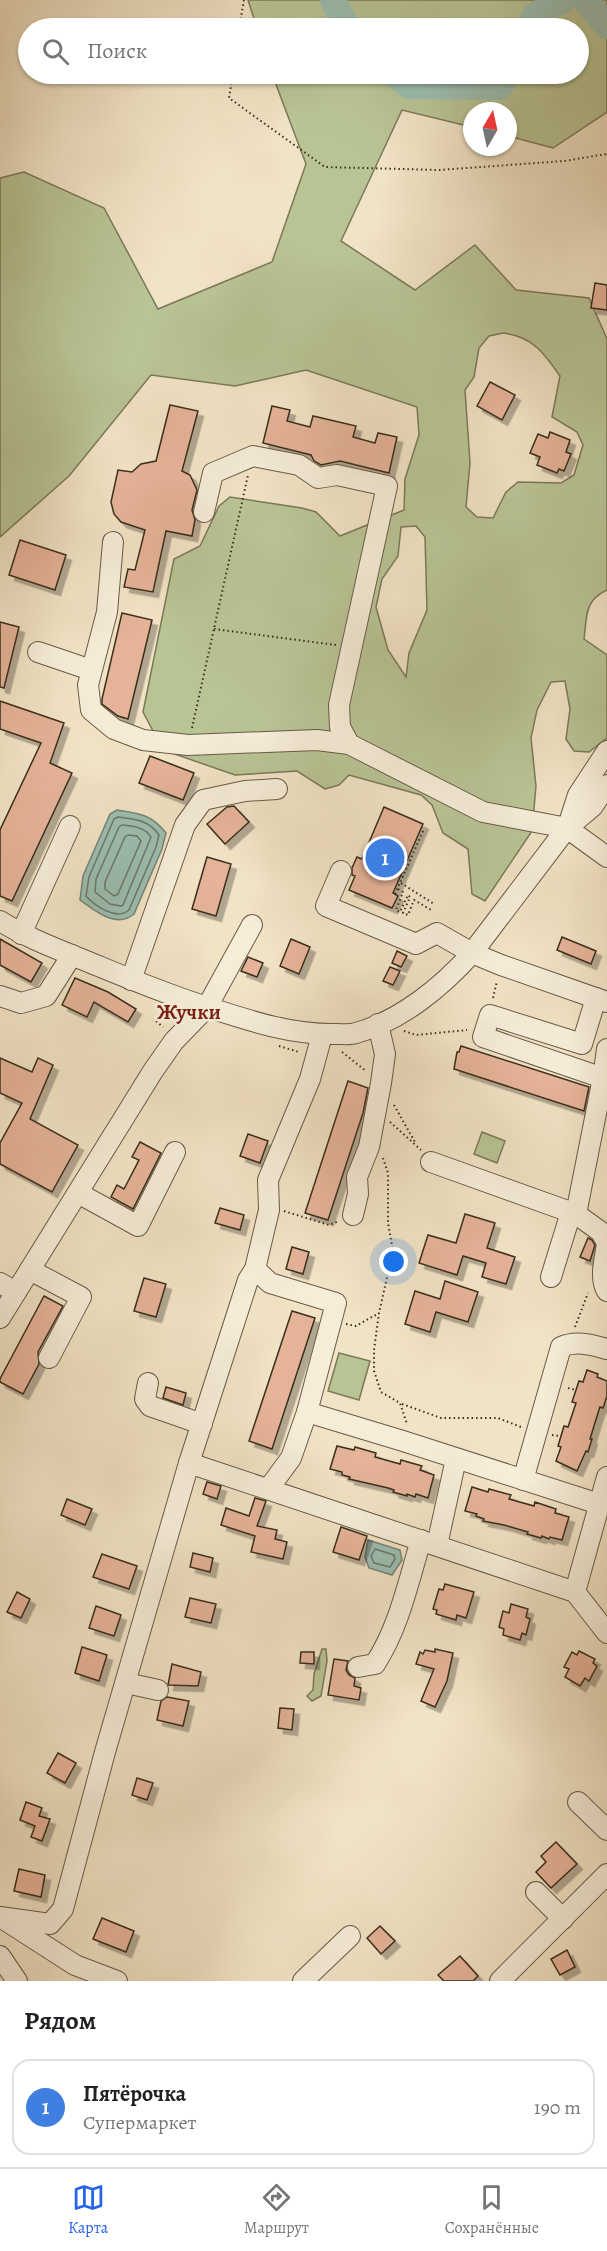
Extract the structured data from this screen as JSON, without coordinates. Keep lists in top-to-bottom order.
{
  "districts": ["Жучки"],
  "north": "top",
  "page": {
    "search": "Поиск",
    "pins": "1",
    "heading": "Рядом",
    "list": [
      {
        "mark": "1",
        "name": "Пятёрочка",
        "note": "Супермаркет",
        "value": "190 m"
      }
    ],
    "nav": ["Карта", "Маршрут", "Сохранённые"]
  }
}
